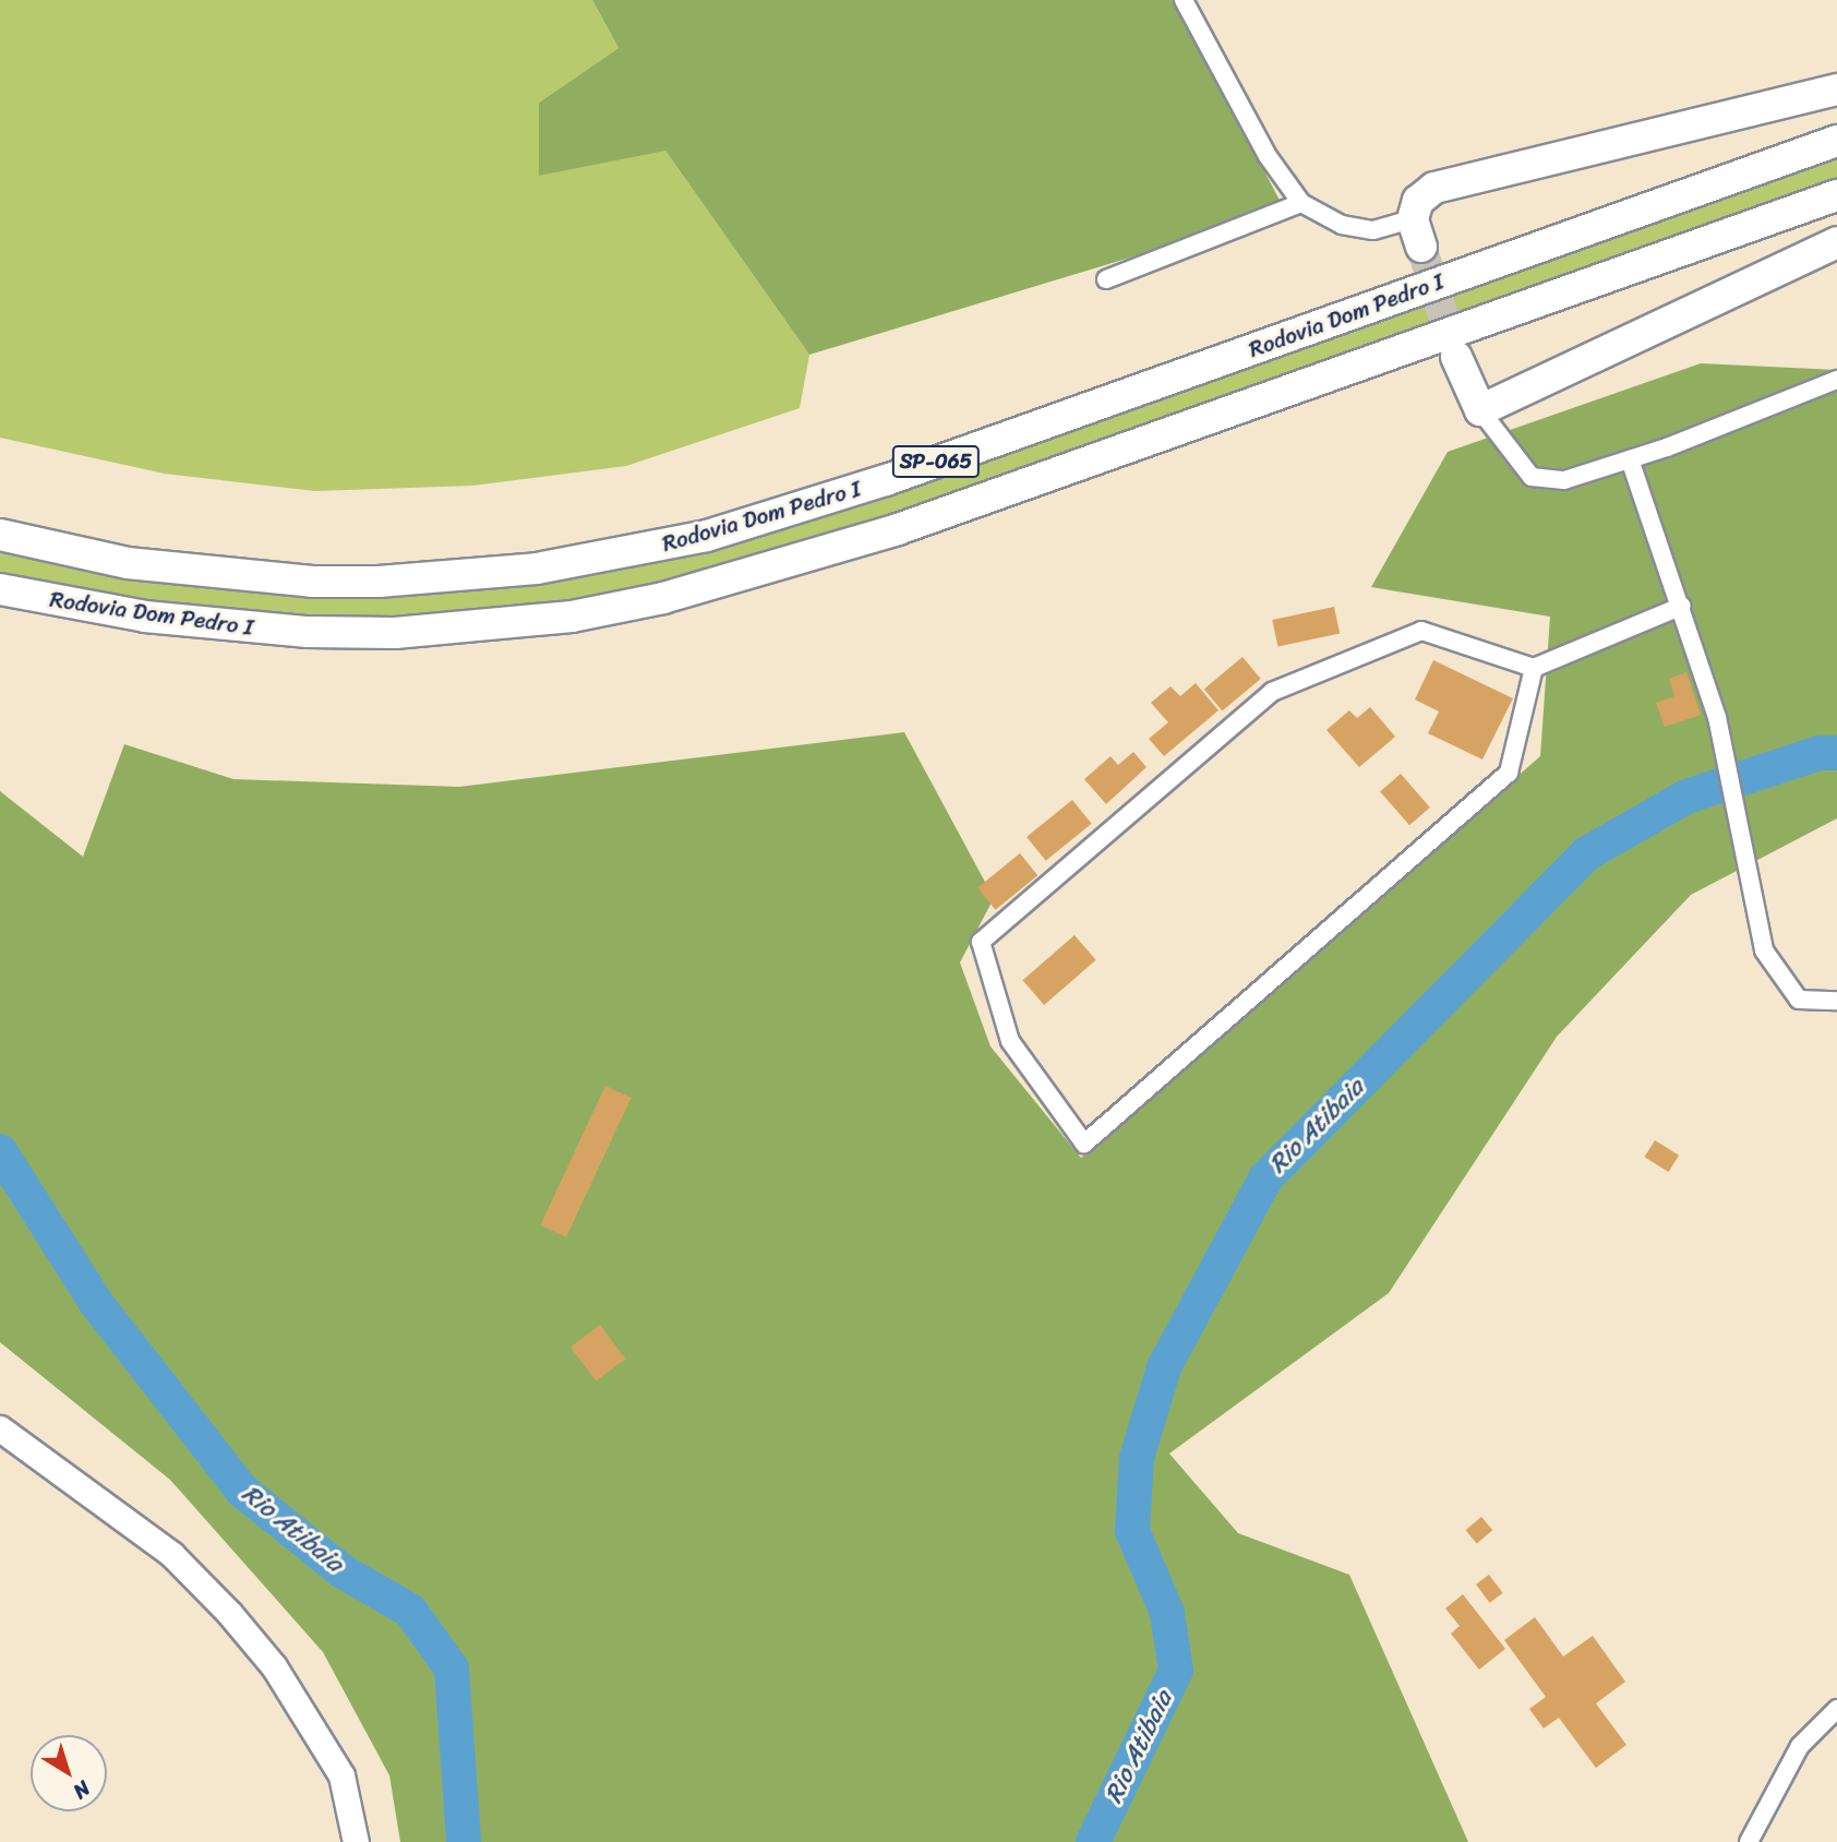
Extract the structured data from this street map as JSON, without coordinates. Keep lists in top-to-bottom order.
{
  "streets": {
    "highway": ["Rodovia Dom Pedro I", "SP-065"]
  },
  "water": ["Rio Atibaia"],
  "north": "bottom right"
}
